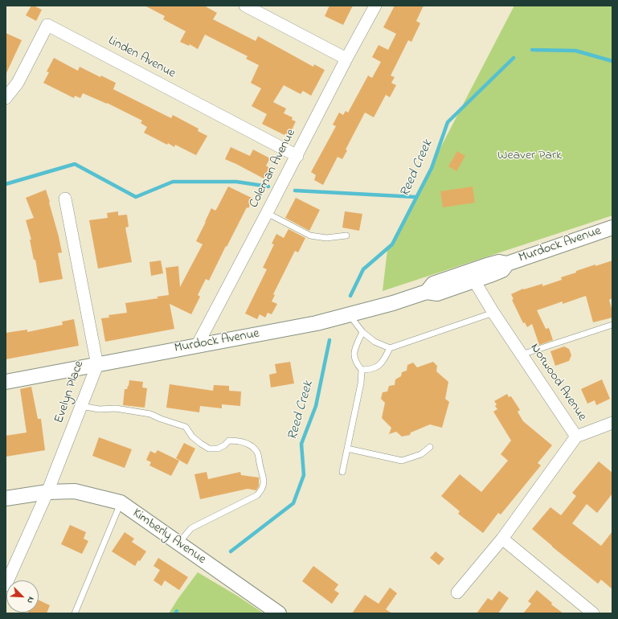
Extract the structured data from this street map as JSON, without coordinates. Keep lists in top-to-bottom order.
{
  "streets": {
    "street": [
      "Linden Avenue",
      "Coleman Avenue",
      "Murdock Avenue",
      "Norwood Avenue",
      "Evelyn Place",
      "Kimberly Avenue"
    ]
  },
  "crossings": [
    ["Linden Avenue", "Coleman Avenue"],
    ["Coleman Avenue", "Murdock Avenue"],
    ["Murdock Avenue", "Norwood Avenue"],
    ["Murdock Avenue", "Evelyn Place"],
    ["Evelyn Place", "Kimberly Avenue"]
  ],
  "water": ["Reed Creek"],
  "parks": ["Weaver Park"],
  "north": "bottom right"
}
